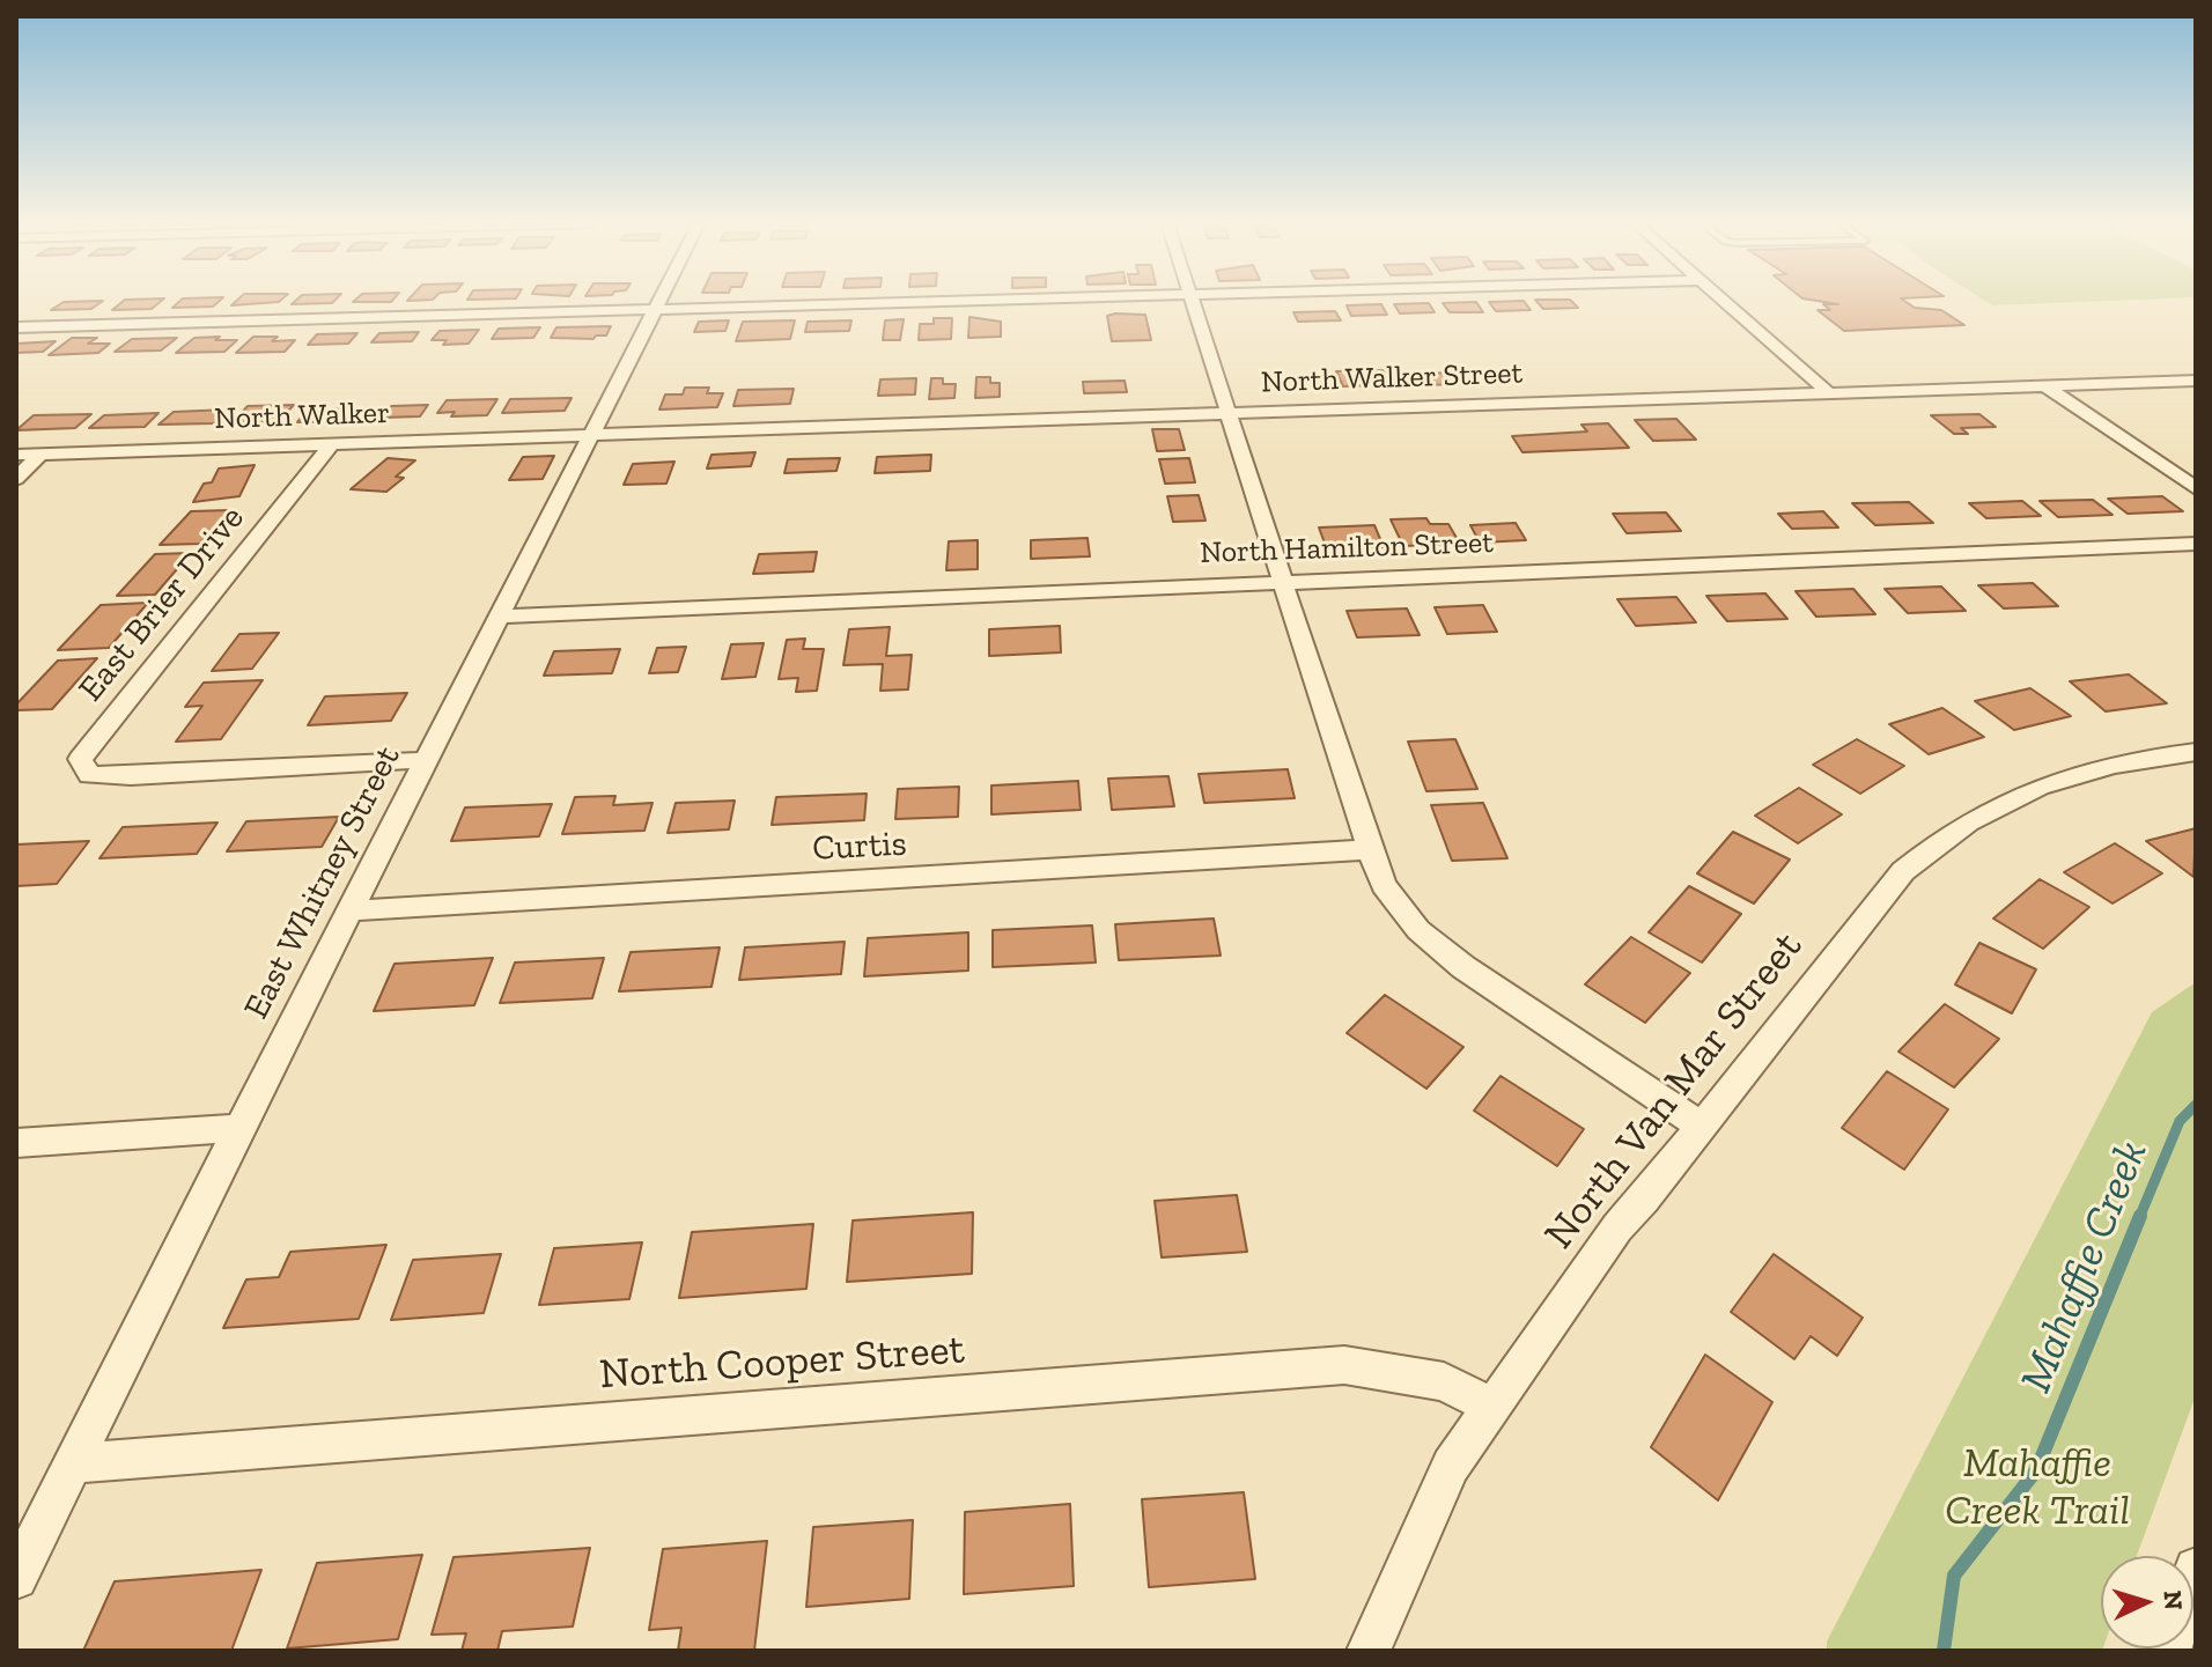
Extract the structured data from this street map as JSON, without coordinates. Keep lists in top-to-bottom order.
{
  "streets": {
    "street": [
      "North Walker Street",
      "North Walker",
      "North Hamilton Street",
      "East Brier Drive",
      "Curtis",
      "East Whitney Street",
      "North Van Mar Street",
      "North Cooper Street"
    ]
  },
  "crossings": [
    ["North Walker Street", "North Walker"],
    ["North Walker Street", "East Whitney Street"],
    ["North Walker", "East Brier Drive"],
    ["North Walker", "East Whitney Street"],
    ["North Hamilton Street", "East Whitney Street"],
    ["East Brier Drive", "East Whitney Street"],
    ["Curtis", "East Whitney Street"],
    ["East Whitney Street", "North Cooper Street"],
    ["North Van Mar Street", "North Cooper Street"]
  ],
  "water": ["Mahaffie Creek"],
  "parks": ["Mahaffie Creek Trail"],
  "north": "right"
}
